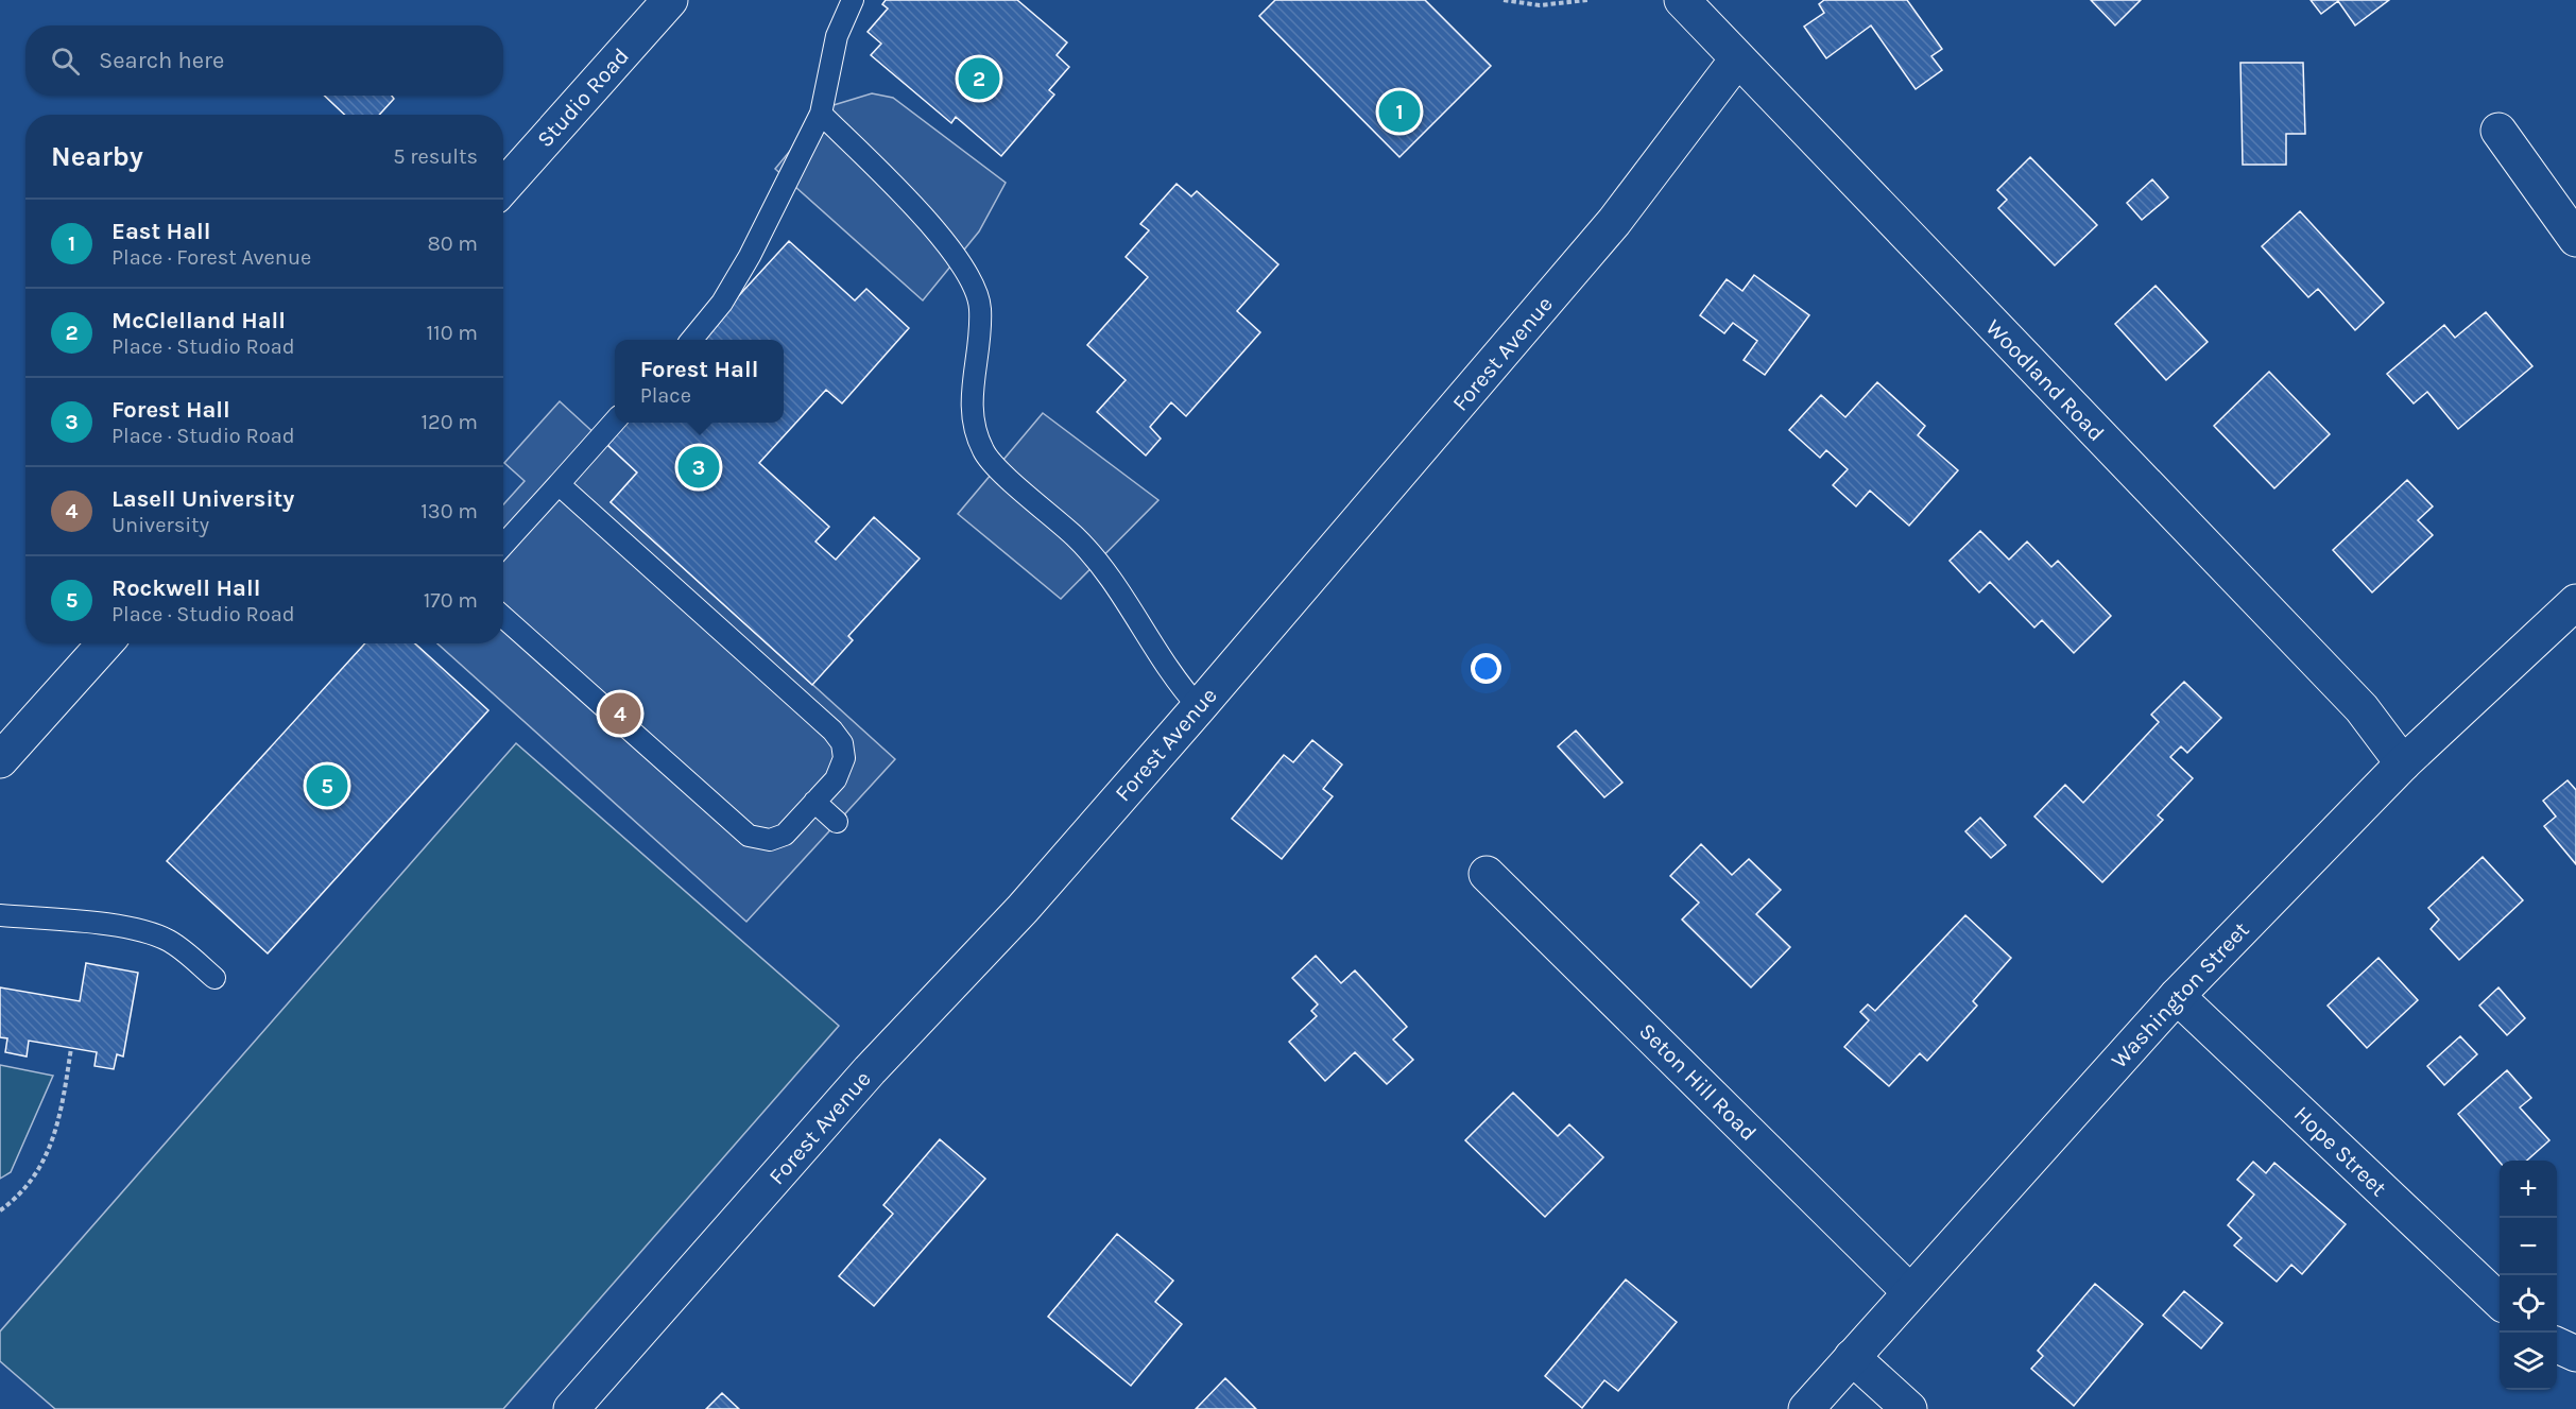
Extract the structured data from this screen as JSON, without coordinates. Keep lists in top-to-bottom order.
{
  "streets": {
    "street": [
      "Studio Road",
      "Forest Avenue",
      "Woodland Road",
      "Washington Street",
      "Seton Hill Road",
      "Hope Street"
    ]
  },
  "crossings": [
    ["Forest Avenue", "Woodland Road"],
    ["Woodland Road", "Washington Street"],
    ["Washington Street", "Seton Hill Road"],
    ["Washington Street", "Hope Street"]
  ],
  "page": {
    "search": "Search here",
    "pins": [
      "2",
      "1",
      "3",
      "4",
      "5"
    ],
    "heading": ["Nearby", "5 results"],
    "list": [
      {
        "mark": "1",
        "name": "East Hall",
        "note": "Place · Forest Avenue",
        "value": "80 m"
      },
      {
        "mark": "2",
        "name": "McClelland Hall",
        "note": "Place · Studio Road",
        "value": "110 m"
      },
      {
        "mark": "3",
        "name": "Forest Hall",
        "note": "Place · Studio Road",
        "value": "120 m"
      },
      {
        "mark": "4",
        "name": "Lasell University",
        "note": "University",
        "value": "130 m"
      },
      {
        "mark": "5",
        "name": "Rockwell Hall",
        "note": "Place · Studio Road",
        "value": "170 m"
      }
    ],
    "popup": ["Forest Hall", "Place"],
    "map_buttons": ["+", "−"]
  }
}
